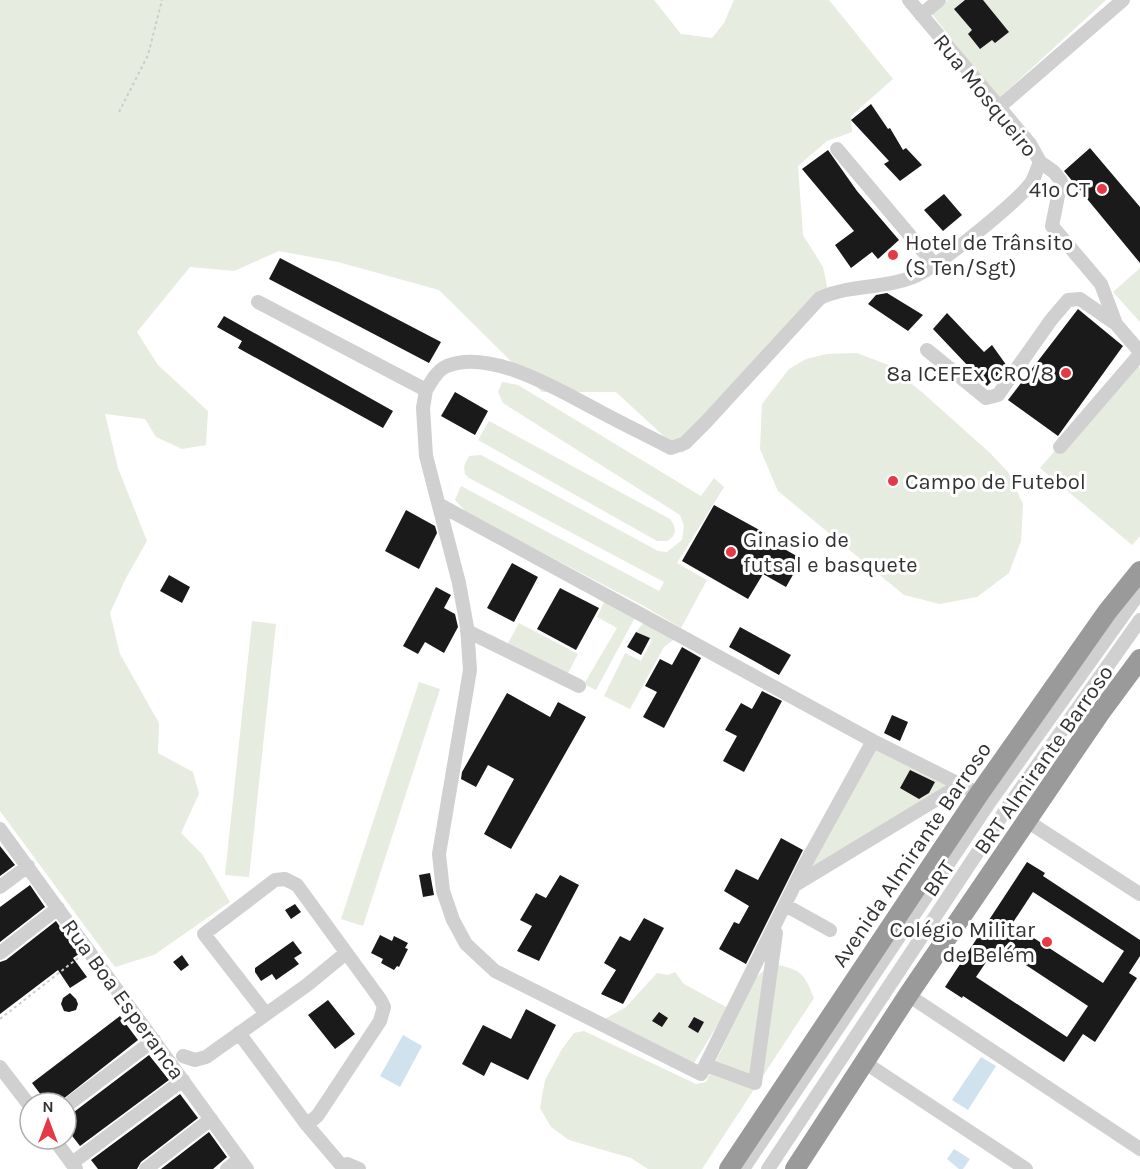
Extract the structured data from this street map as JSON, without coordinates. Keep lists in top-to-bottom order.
{
  "streets": {
    "highway": ["Avenida Almirante Barroso"],
    "street": [
      "Rua Mosqueiro",
      "BRT Almirante Barroso",
      "BRT",
      "Rua Boa Esperanca"
    ]
  },
  "places": [
    "41º CT",
    "Hotel de Trânsito (S Ten/Sgt)",
    "8ª ICEFEx CRO/8",
    "Campo de Futebol",
    "Ginasio de futsal e basquete",
    "Colégio Militar de Belém"
  ],
  "north": "top"
}
